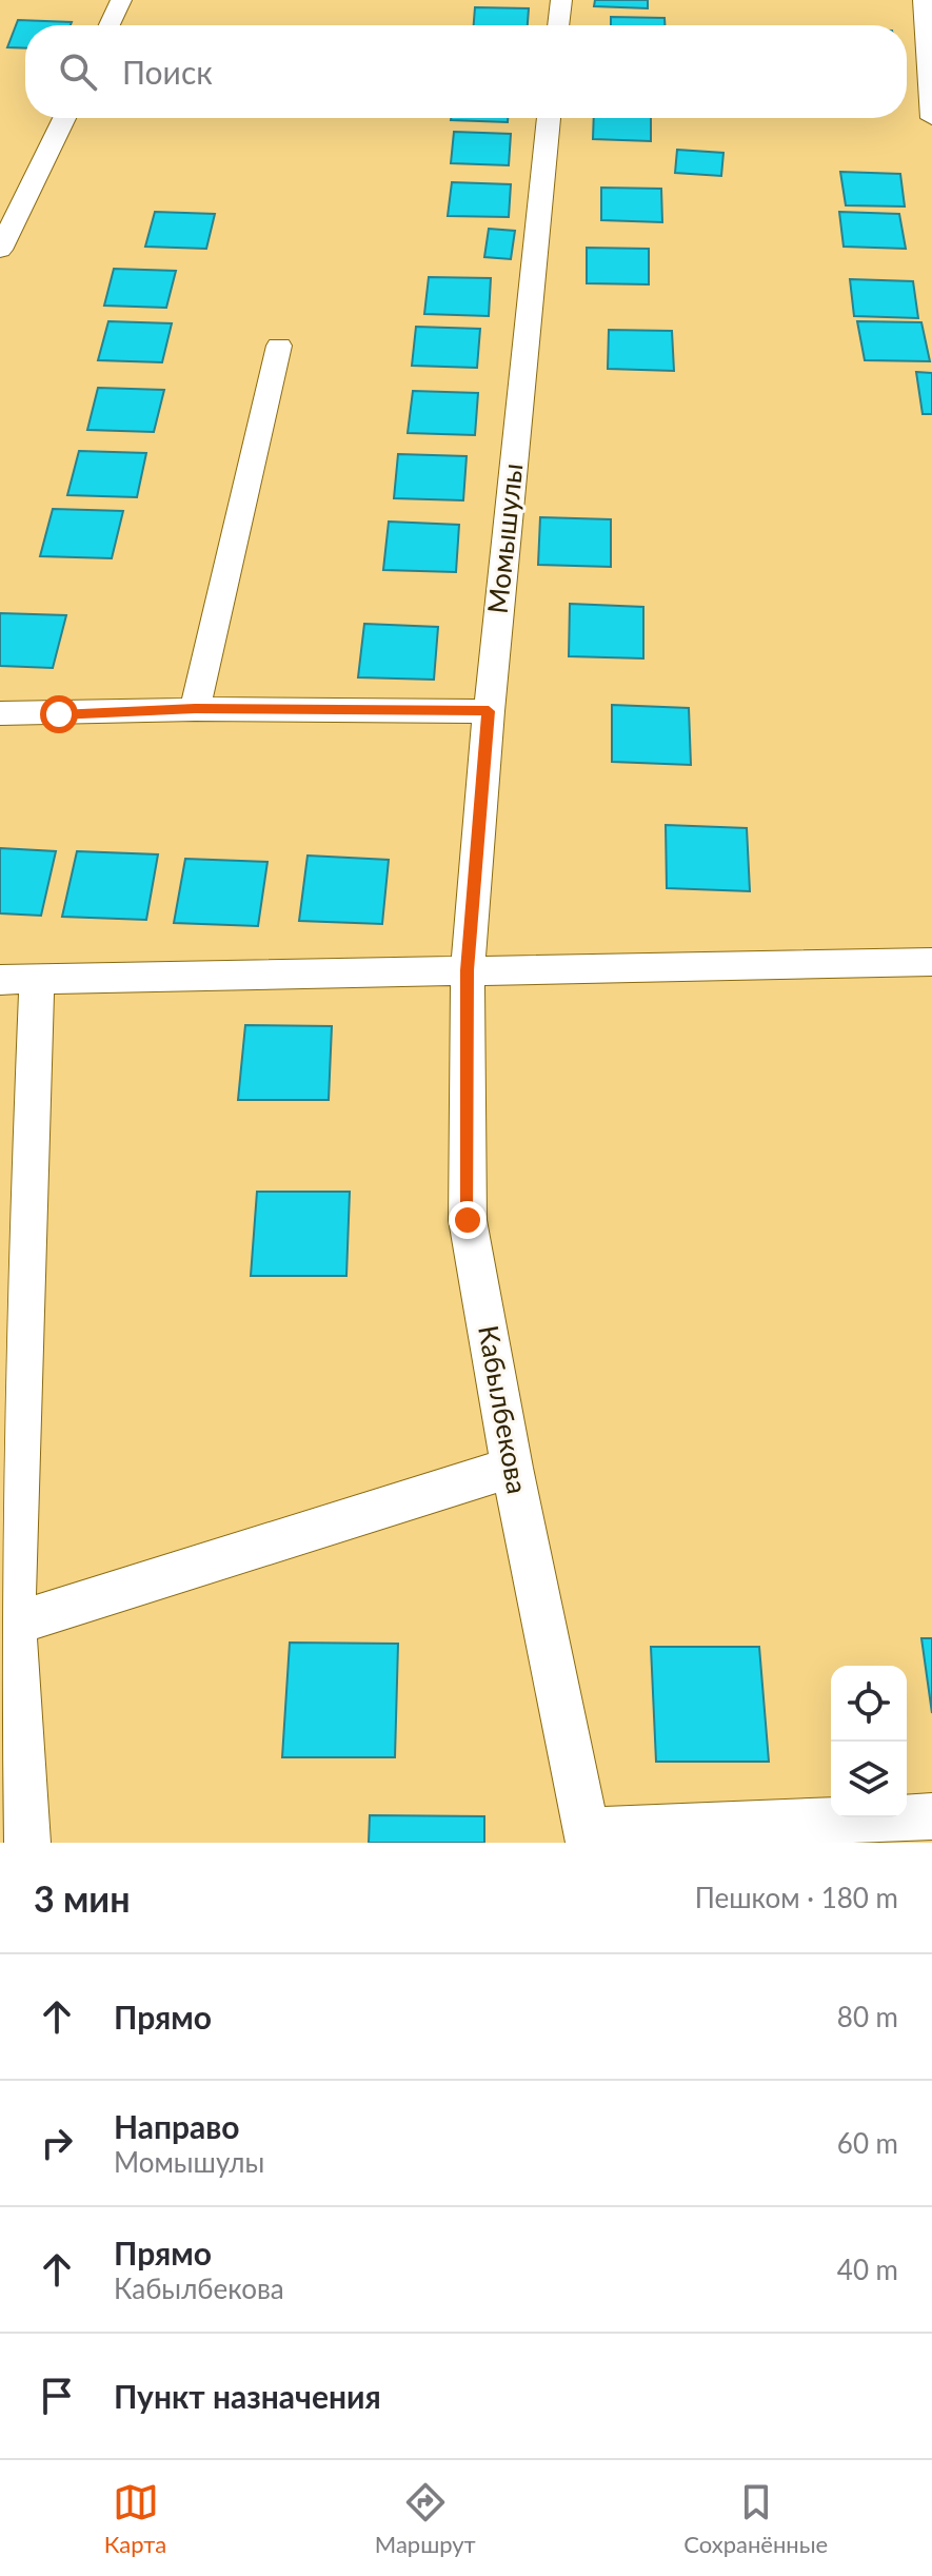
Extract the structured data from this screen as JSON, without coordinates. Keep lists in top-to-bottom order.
{
  "streets": {
    "street": ["Момышулы", "Кабылбекова"]
  },
  "crossings": [
    ["Момышулы", "Кабылбекова"]
  ],
  "page": {
    "search": "Поиск",
    "heading": ["3 мин", "Пешком · 180 m"],
    "list": [
      ["Прямо", "80 m"],
      ["Направо", "Момышулы", "60 m"],
      ["Прямо", "Кабылбекова", "40 m"],
      "Пункт назначения"
    ],
    "nav": ["Карта", "Маршрут", "Сохранённые"]
  }
}
